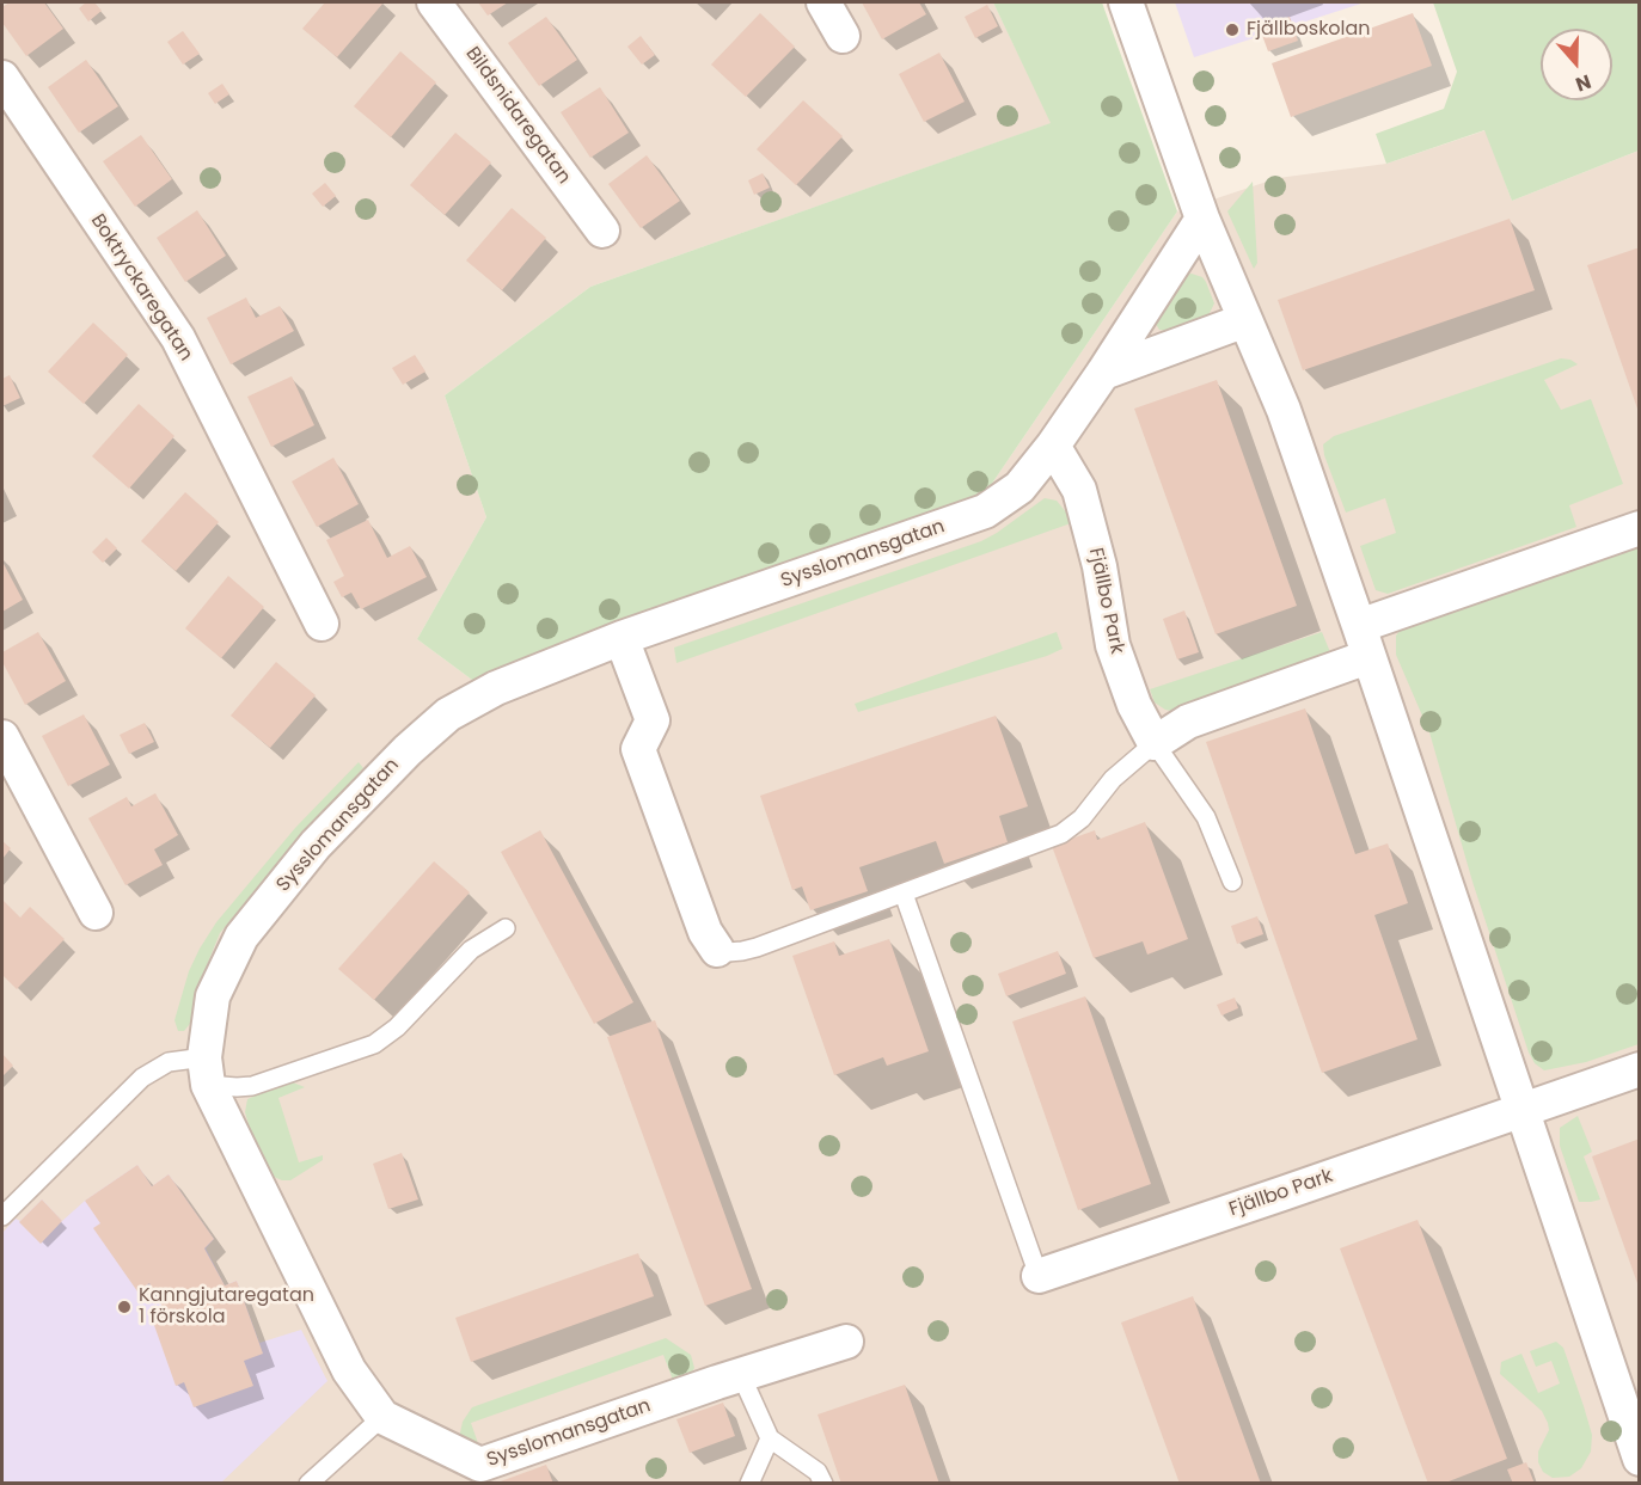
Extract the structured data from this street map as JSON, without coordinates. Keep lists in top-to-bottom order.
{
  "streets": {
    "street": [
      "Bildsnidaregatan",
      "Boktryckaregatan",
      "Sysslomansgatan",
      "Fjällbo Park"
    ]
  },
  "crossings": [
    ["Sysslomansgatan", "Fjällbo Park"]
  ],
  "places": ["Fjällboskolan", "Kanngjutaregatan 1 förskola"],
  "north": "bottom"
}
